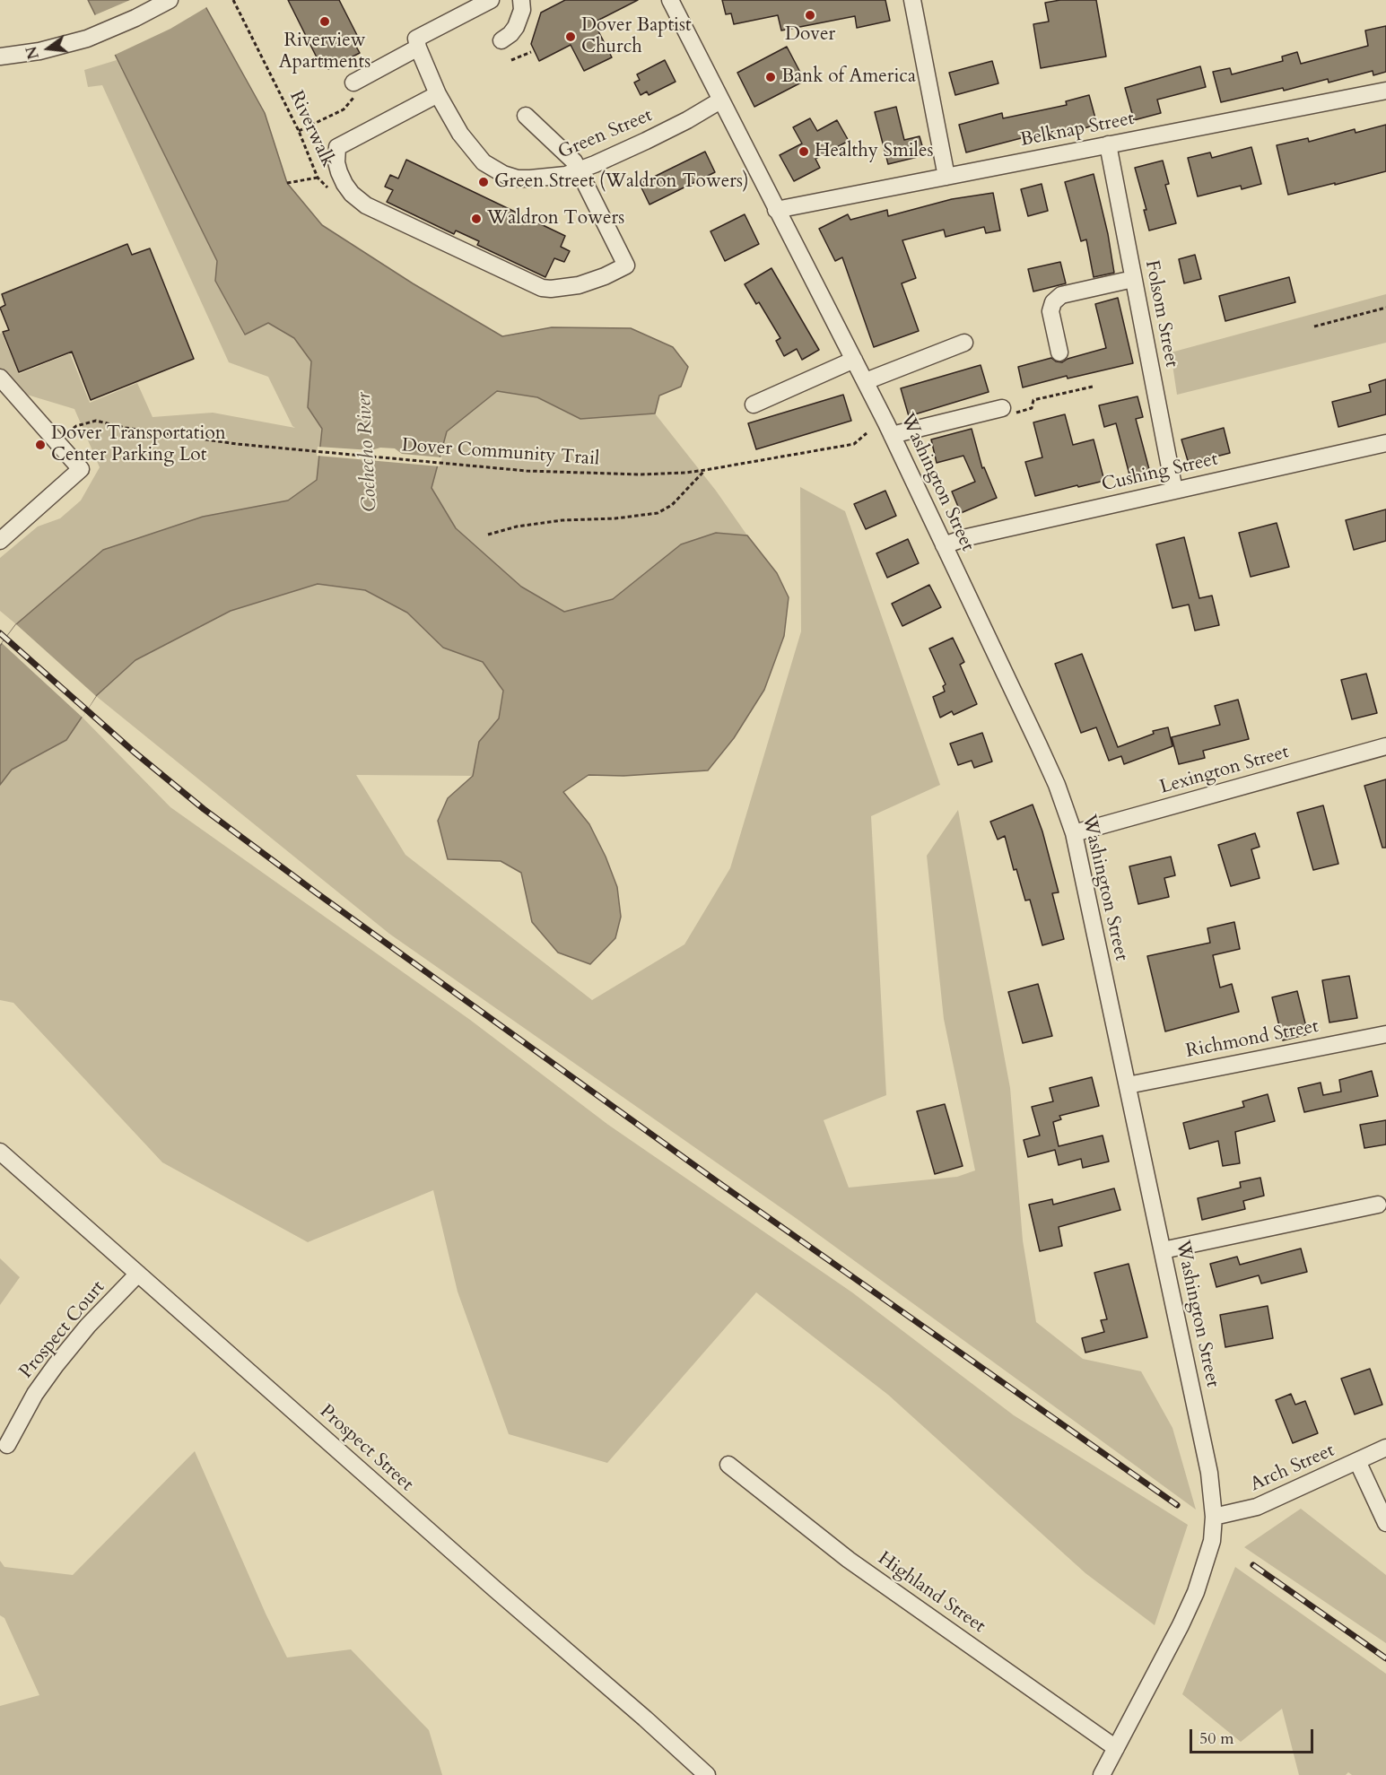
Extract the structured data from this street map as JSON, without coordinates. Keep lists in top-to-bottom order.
{
  "streets": {
    "street": [
      "Belknap Street",
      "Green Street",
      "Folsom Street",
      "Cushing Street",
      "Washington Street",
      "Lexington Street",
      "Richmond Street",
      "Prospect Court",
      "Prospect Street",
      "Arch Street",
      "Highland Street"
    ],
    "path": ["Riverwalk", "Dover Community Trail"]
  },
  "crossings": [
    ["Belknap Street", "Folsom Street"],
    ["Belknap Street", "Washington Street"],
    ["Green Street", "Washington Street"],
    ["Folsom Street", "Cushing Street"],
    ["Cushing Street", "Washington Street"],
    ["Washington Street", "Lexington Street"],
    ["Washington Street", "Richmond Street"],
    ["Washington Street", "Arch Street"],
    ["Washington Street", "Highland Street"],
    ["Prospect Court", "Prospect Street"]
  ],
  "water": ["Cochecho River"],
  "places": [
    "Dover",
    "Riverview Apartments",
    "Dover Baptist Church",
    "Bank of America",
    "Healthy Smiles",
    "Green Street (Waldron Towers)",
    "Waldron Towers",
    "Dover Transportation Center Parking Lot"
  ],
  "scale_bar": "50 m",
  "north": "left"
}
